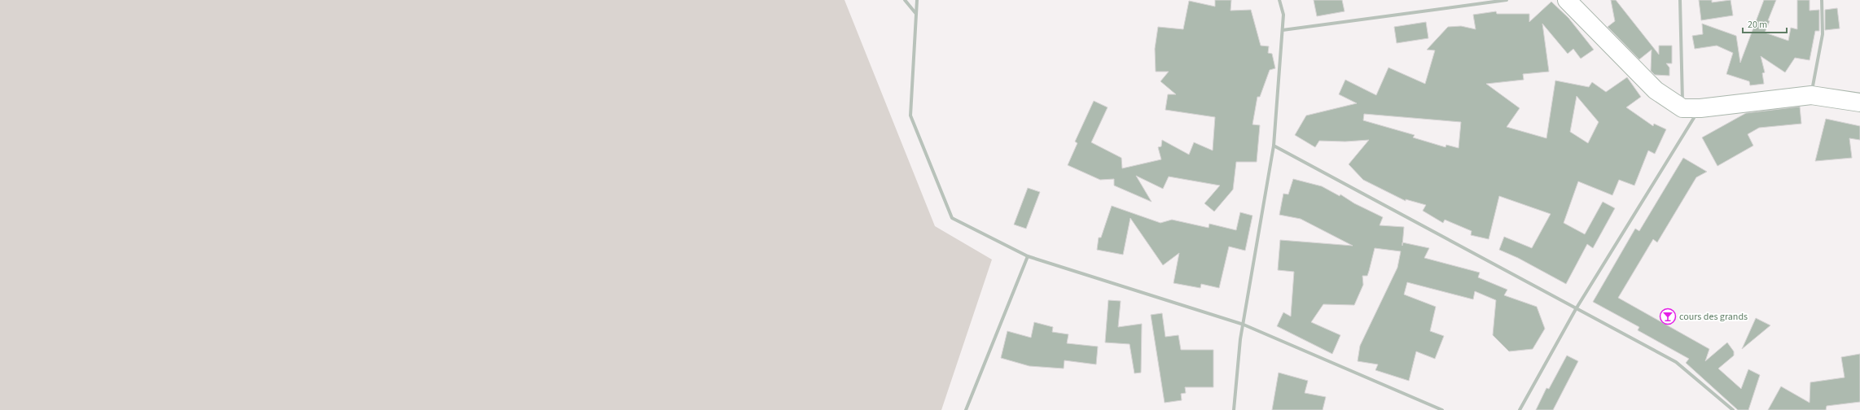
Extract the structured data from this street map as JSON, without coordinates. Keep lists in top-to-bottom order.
{
  "places": {
    "bar": ["cours des grands"]
  },
  "scale_bar": "20 m"
}
